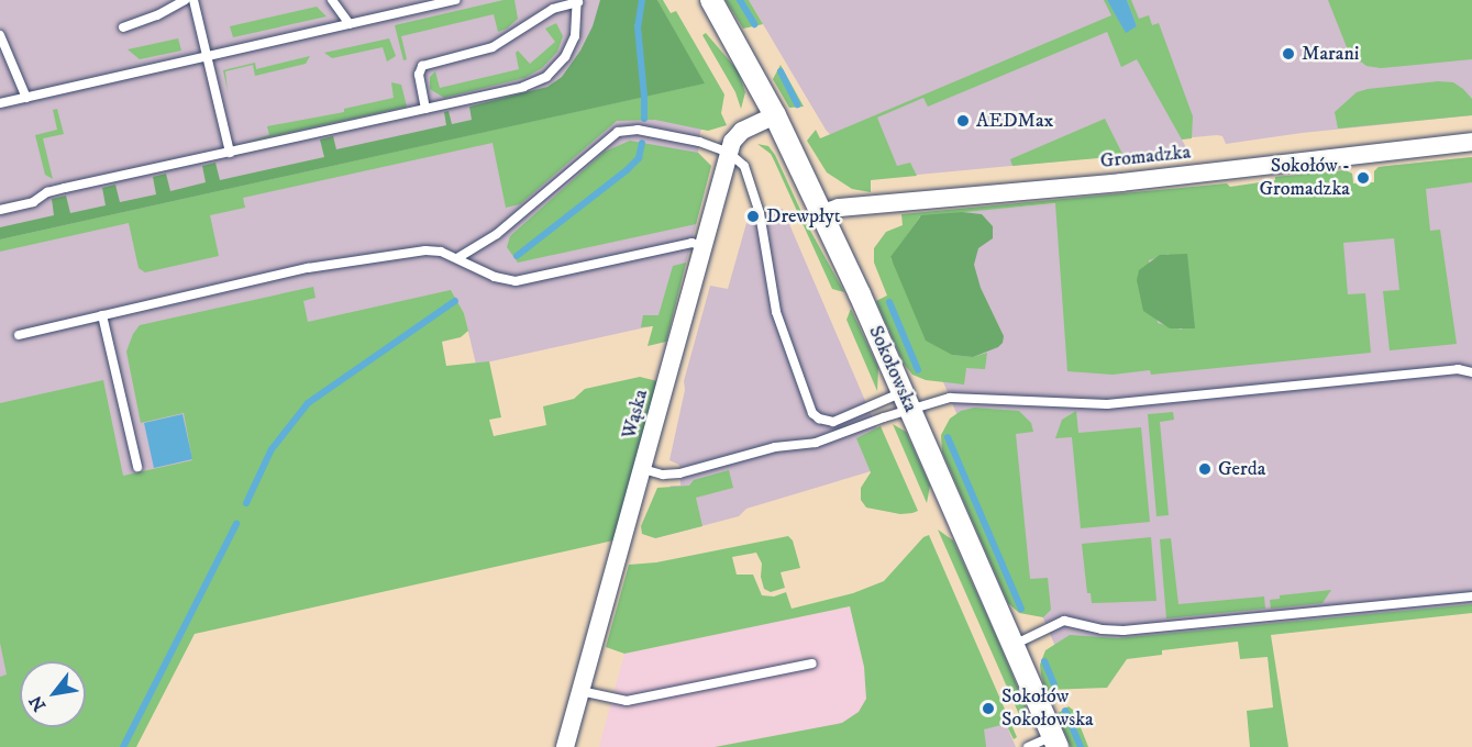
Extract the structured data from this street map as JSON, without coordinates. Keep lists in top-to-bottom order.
{
  "streets": {
    "street": ["Gromadzka", "Sokołowska", "Wąska"]
  },
  "crossings": [
    ["Gromadzka", "Sokołowska"],
    ["Sokołowska", "Wąska"]
  ],
  "places": [
    "Marani",
    "AEDMax",
    "Sokołów - Gromadzka",
    "Drewpłyt",
    "Gerda",
    "Sokołów Sokołowska"
  ],
  "north": "bottom left"
}
